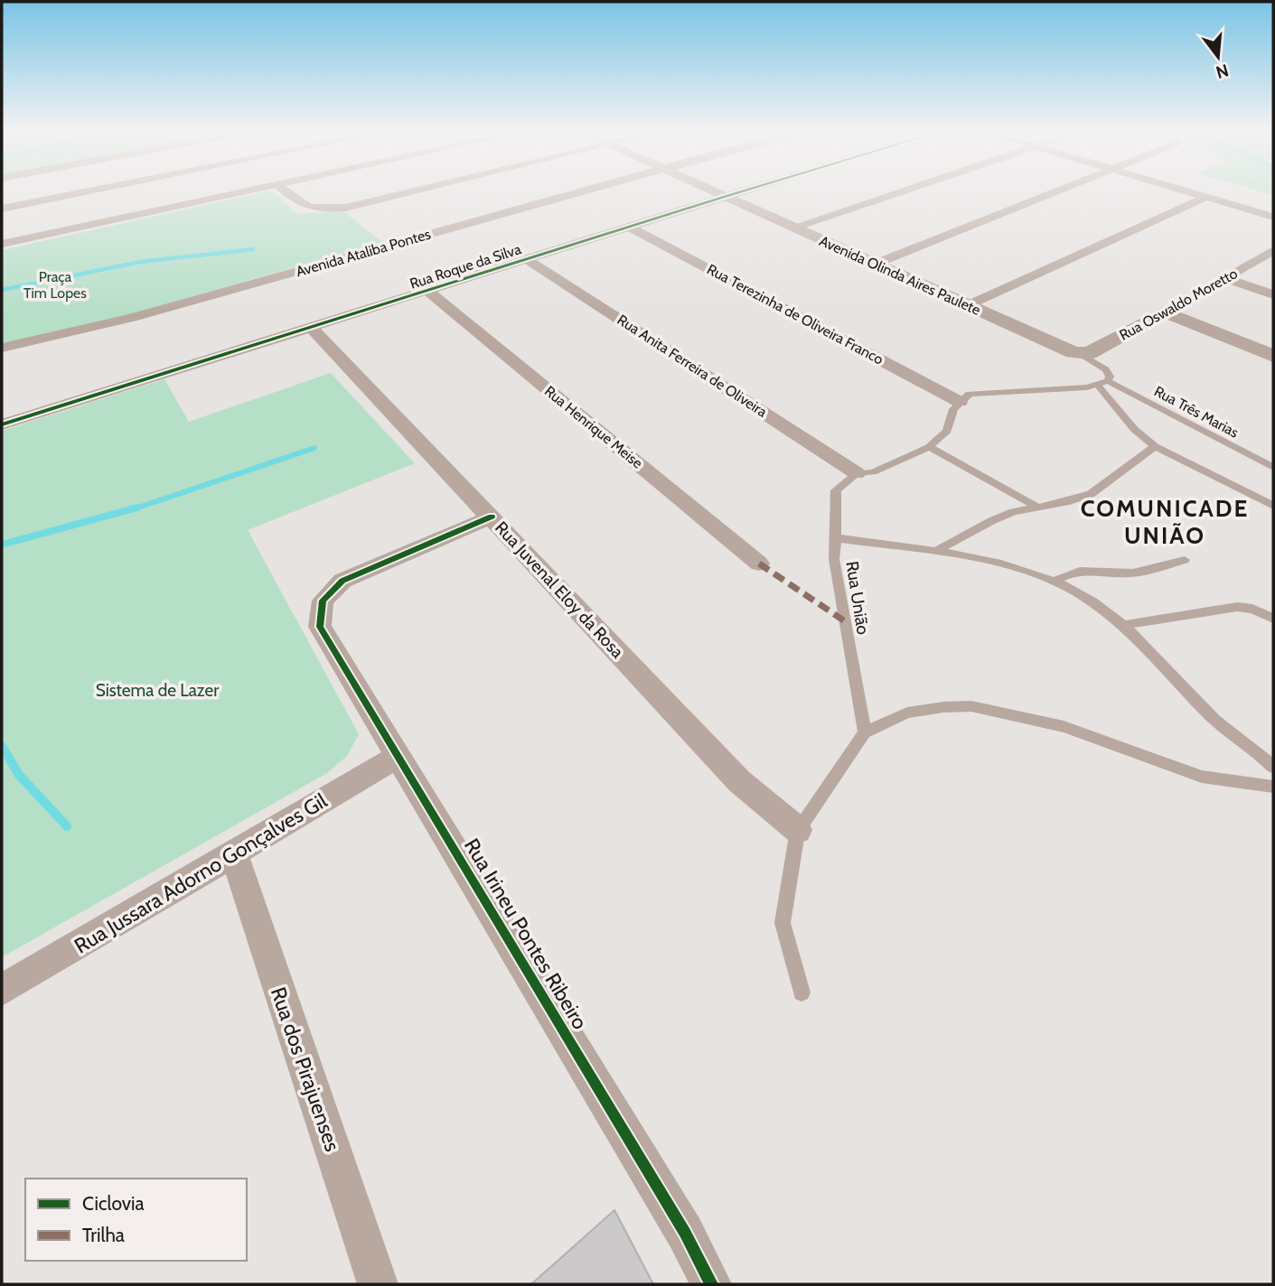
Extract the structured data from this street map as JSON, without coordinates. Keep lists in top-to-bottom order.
{
  "streets": {
    "street": [
      "Avenida Ataliba Pontes",
      "Rua Roque da Silva",
      "Avenida Olinda Aires Paulete",
      "Rua Oswaldo Moretto",
      "Rua Terezinha de Oliveira Franco",
      "Rua Anita Ferreira de Oliveira",
      "Rua Henrique Meise",
      "Rua Juvenal Eloy da Rosa",
      "Rua Jussara Adorno Gonçalves Gil",
      "Rua Irineu Pontes Ribeiro",
      "Rua dos Pirajuenses"
    ],
    "lane": ["Rua Três Marias", "Rua União"]
  },
  "crossings": [
    ["Rua Roque da Silva", "Avenida Olinda Aires Paulete"],
    ["Rua Roque da Silva", "Rua Terezinha de Oliveira Franco"],
    ["Rua Roque da Silva", "Rua Anita Ferreira de Oliveira"],
    ["Rua Roque da Silva", "Rua Henrique Meise"],
    ["Rua Roque da Silva", "Rua Juvenal Eloy da Rosa"],
    ["Avenida Olinda Aires Paulete", "Rua Oswaldo Moretto"],
    ["Rua Anita Ferreira de Oliveira", "Rua União"],
    ["Rua Jussara Adorno Gonçalves Gil", "Rua Irineu Pontes Ribeiro"],
    ["Rua Jussara Adorno Gonçalves Gil", "Rua dos Pirajuenses"]
  ],
  "districts": ["COMUNICADE UNIÃO"],
  "parks": ["Praça Tim Lopes", "Sistema de Lazer"],
  "legend": ["Ciclovia", "Trilha"],
  "north": "bottom"
}
